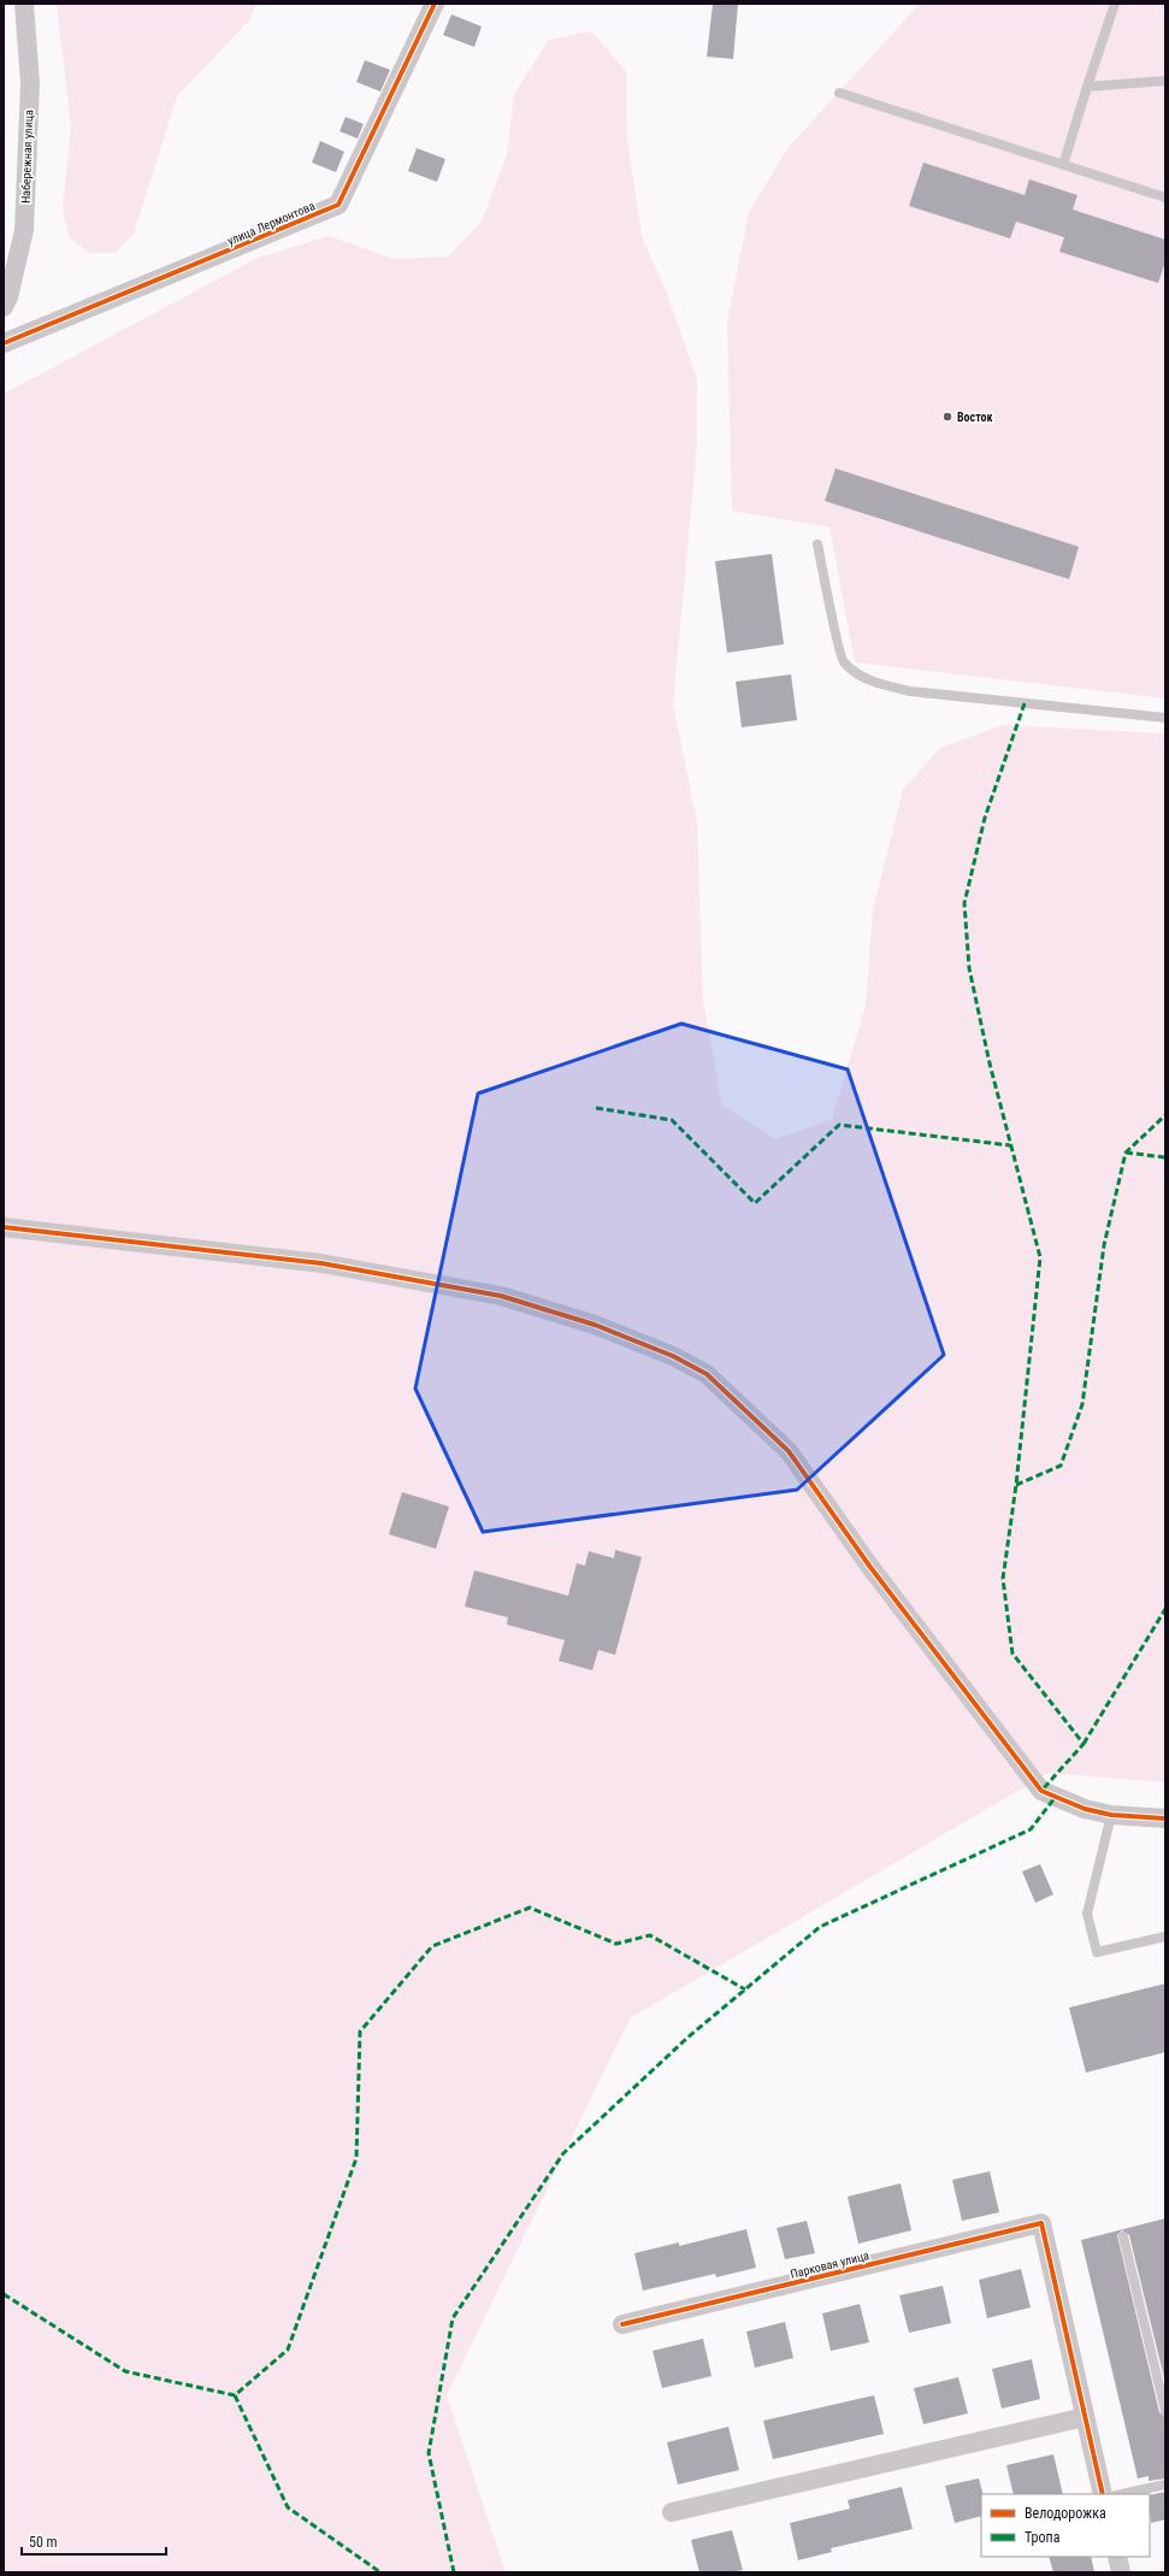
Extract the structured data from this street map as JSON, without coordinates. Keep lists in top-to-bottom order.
{
  "streets": {
    "street": ["Набережная улица", "улица Лермонтова", "Парковая улица"]
  },
  "places": ["Восток"],
  "legend": ["Велодорожка", "Тропа"],
  "scale_bar": "50 m"
}
